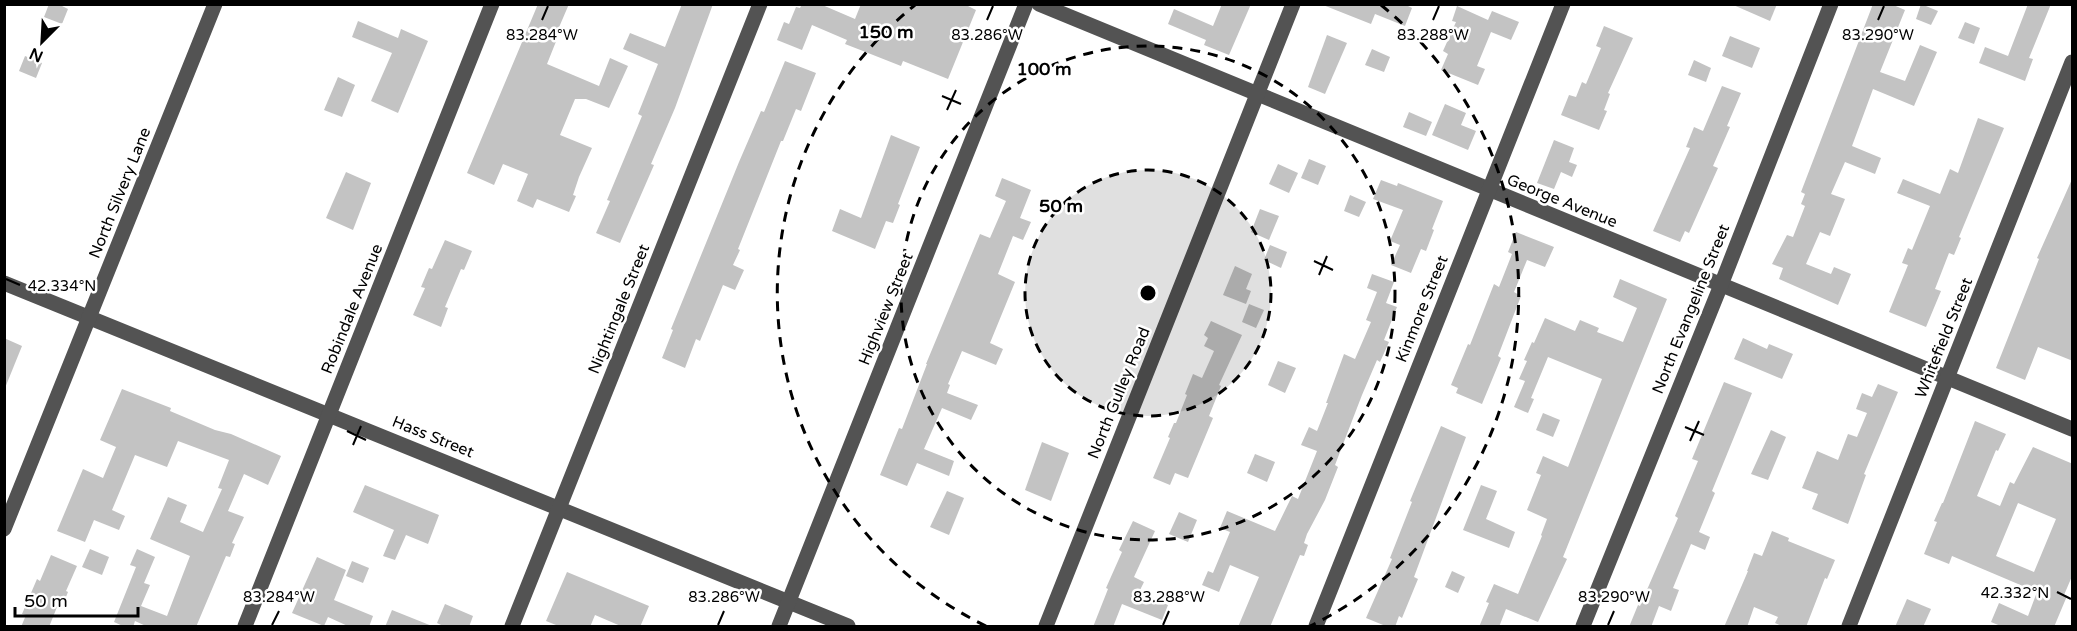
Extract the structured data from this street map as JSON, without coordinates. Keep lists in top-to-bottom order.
{
  "streets": {
    "street": [
      "North Silvery Lane",
      "George Avenue",
      "Robindale Avenue",
      "Nightingale Street",
      "Highview Street",
      "Kinmore Street",
      "North Evangeline Street",
      "Whitefield Street",
      "North Gulley Road",
      "Hass Street"
    ]
  },
  "crossings": [
    ["North Silvery Lane", "Hass Street"],
    ["George Avenue", "Kinmore Street"],
    ["George Avenue", "North Evangeline Street"],
    ["George Avenue", "Whitefield Street"],
    ["George Avenue", "North Gulley Road"],
    ["Robindale Avenue", "Hass Street"],
    ["Nightingale Street", "Hass Street"],
    ["Highview Street", "Hass Street"]
  ],
  "scale_bar": "50 m",
  "north": "bottom left",
  "coordinates": [
    "83.284°W",
    "83.290°W",
    "83.286°W",
    "83.288°W",
    "42.334°N",
    "42.332°N"
  ],
  "rings": ["150 m", "100 m", "50 m"]
}
